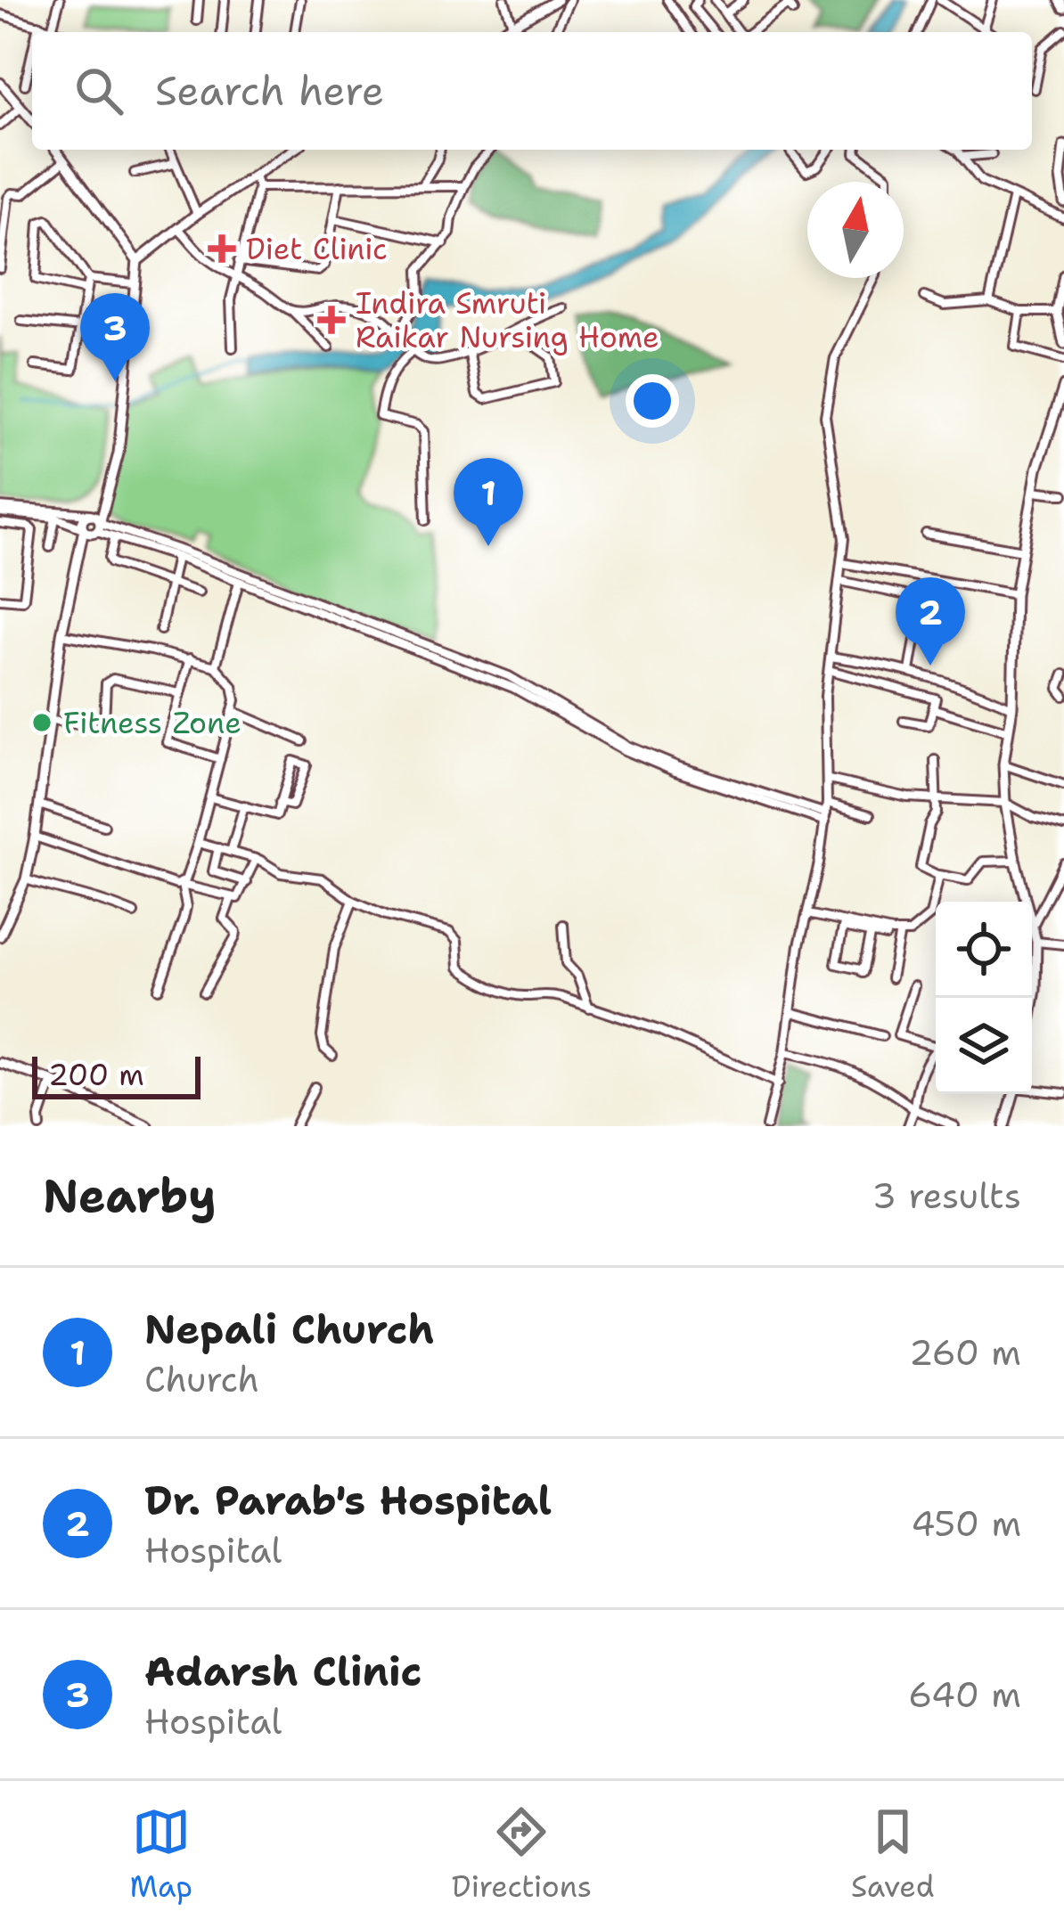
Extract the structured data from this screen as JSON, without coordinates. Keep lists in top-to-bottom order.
{
  "places": {
    "health": ["Diet Clinic", "Indira Smruti Raikar Nursing Home"],
    "other": ["Fitness Zone"]
  },
  "scale_bar": "200 m",
  "north": "top",
  "page": {
    "search": "Search here",
    "pins": ["3", "1", "2"],
    "scale": "200 m",
    "heading": ["Nearby", "3 results"],
    "list": [
      {
        "mark": "1",
        "name": "Nepali Church",
        "note": "Church",
        "value": "260 m"
      },
      {
        "mark": "2",
        "name": "Dr. Parab's Hospital",
        "note": "Hospital",
        "value": "450 m"
      },
      {
        "mark": "3",
        "name": "Adarsh Clinic",
        "note": "Hospital",
        "value": "640 m"
      }
    ],
    "nav": ["Map", "Directions", "Saved"]
  }
}
